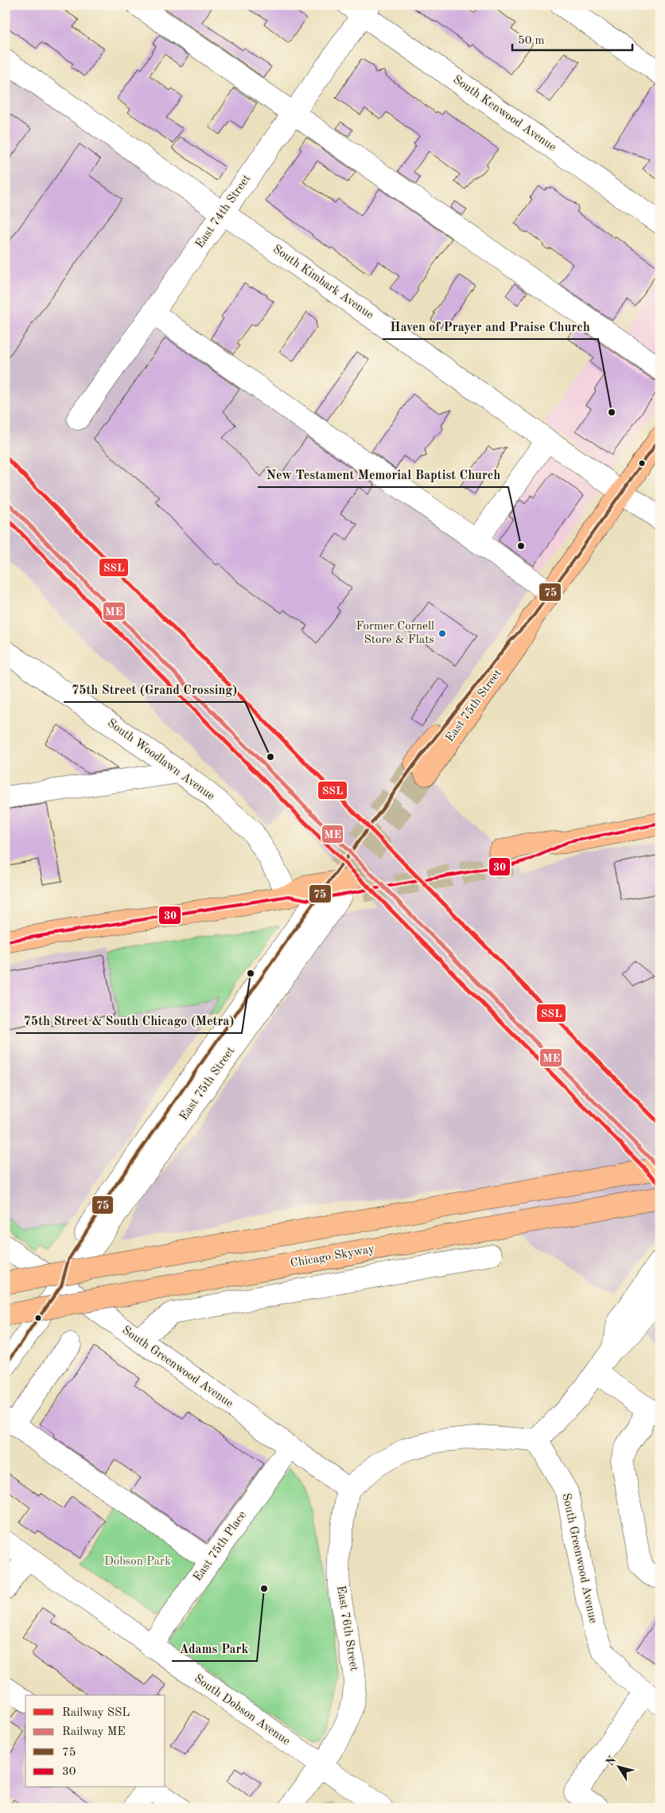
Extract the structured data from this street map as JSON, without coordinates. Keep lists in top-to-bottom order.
{
  "streets": {
    "main road": ["East 75th Street", "Chicago Skyway"],
    "street": [
      "South Kenwood Avenue",
      "East 74th Street",
      "South Kimbark Avenue",
      "South Woodlawn Avenue",
      "South Greenwood Avenue",
      "East 75th Place",
      "East 76th Street",
      "South Dobson Avenue"
    ]
  },
  "crossings": [
    ["South Kenwood Avenue", "East 74th Street"],
    ["East 74th Street", "South Kimbark Avenue"],
    ["South Kimbark Avenue", "East 75th Street"],
    ["East 75th Street", "South Greenwood Avenue"],
    ["South Greenwood Avenue", "East 75th Place"],
    ["South Greenwood Avenue", "East 76th Street"],
    ["East 75th Place", "South Dobson Avenue"],
    ["East 76th Street", "South Dobson Avenue"]
  ],
  "parks": ["Dobson Park"],
  "places": [
    "Haven of Prayer and Praise Church",
    "New Testament Memorial Baptist Church",
    "Former Cornell Store & Flats",
    "75th Street (Grand Crossing)",
    "75th Street & South Chicago (Metra)",
    "Adams Park"
  ],
  "lines": [
    "transit line 75",
    "rail line SSL",
    "rail line ME",
    "transit line 30"
  ],
  "legend": [
    "Railway SSL",
    "Railway ME",
    "75",
    "30"
  ],
  "scale_bar": "50 m",
  "north": "top left"
}
